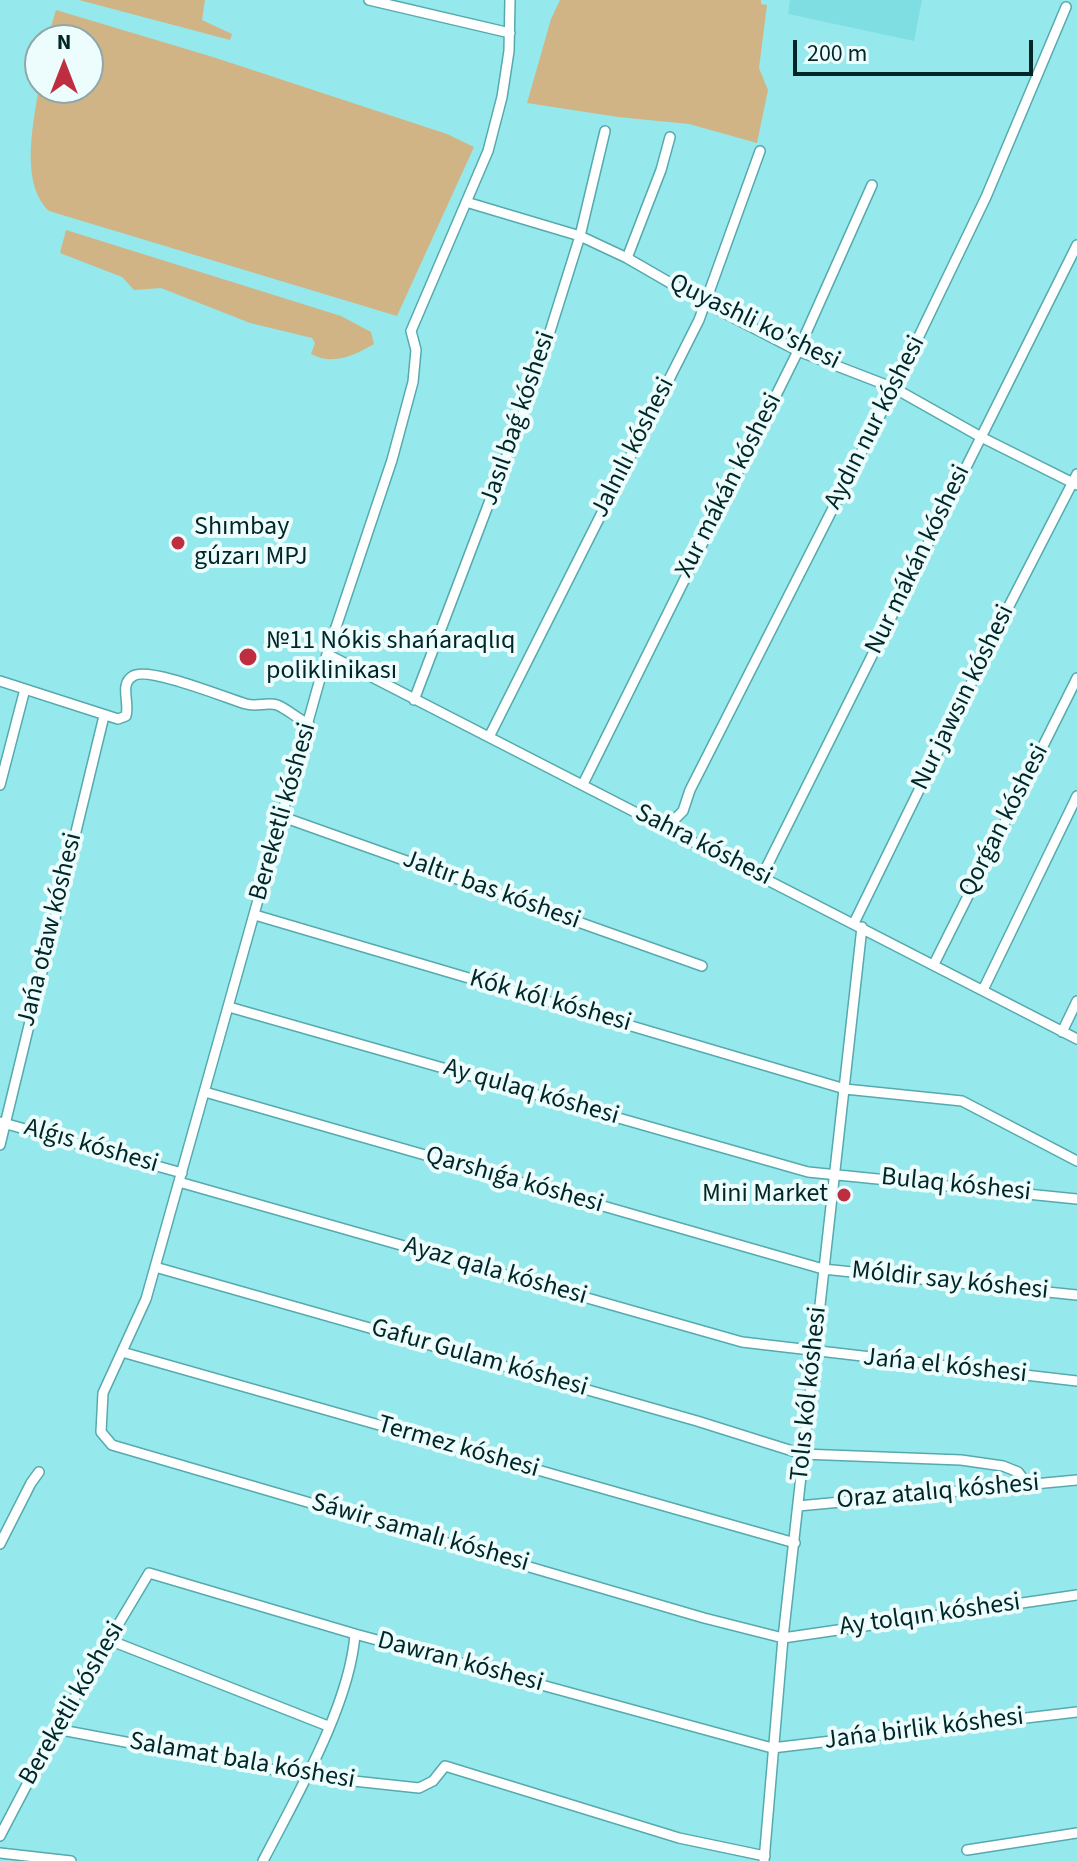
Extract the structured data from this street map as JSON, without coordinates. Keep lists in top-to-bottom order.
{
  "streets": {
    "street": [
      "Quyashli ko'shesi",
      "Jasıl baǵ kóshesi",
      "Aydın nur kóshesi",
      "Jalnılı kóshesi",
      "Xur mákán kóshesi",
      "Nur mákán kóshesi",
      "Nur jawsın kóshesi",
      "Bereketli kóshesi",
      "Qorǵan kóshesi",
      "Sahra kóshesi",
      "Jaltır bas kóshesi",
      "Jańa otaw kóshesi",
      "Kók kól kóshesi",
      "Ay qulaq kóshesi",
      "Alǵıs kóshesi",
      "Qarshıǵa kóshesi",
      "Bulaq kóshesi",
      "Ayaz qala kóshesi",
      "Móldir say kóshesi",
      "Gafur Gulam kóshesi",
      "Jańa el kóshesi",
      "Tolıs kól kóshesi",
      "Termez kóshesi",
      "Oraz atalıq kóshesi",
      "Sáwir samalı kóshesi",
      "Ay tolqın kóshesi",
      "Dawran kóshesi",
      "Jańa birlik kóshesi",
      "Salamat bala kóshesi"
    ]
  },
  "crossings": [
    ["Quyashli ko'shesi", "Jasıl baǵ kóshesi"],
    ["Quyashli ko'shesi", "Aydın nur kóshesi"],
    ["Quyashli ko'shesi", "Jalnılı kóshesi"],
    ["Quyashli ko'shesi", "Xur mákán kóshesi"],
    ["Quyashli ko'shesi", "Nur mákán kóshesi"],
    ["Quyashli ko'shesi", "Nur jawsın kóshesi"],
    ["Quyashli ko'shesi", "Bereketli kóshesi"],
    ["Jasıl baǵ kóshesi", "Sahra kóshesi"],
    ["Aydın nur kóshesi", "Sahra kóshesi"],
    ["Jalnılı kóshesi", "Sahra kóshesi"],
    ["Xur mákán kóshesi", "Sahra kóshesi"],
    ["Nur mákán kóshesi", "Sahra kóshesi"],
    ["Nur jawsın kóshesi", "Sahra kóshesi"],
    ["Nur jawsın kóshesi", "Tolıs kól kóshesi"],
    ["Bereketli kóshesi", "Sahra kóshesi"],
    ["Bereketli kóshesi", "Jaltır bas kóshesi"],
    ["Bereketli kóshesi", "Kók kól kóshesi"],
    ["Bereketli kóshesi", "Ay qulaq kóshesi"],
    ["Bereketli kóshesi", "Alǵıs kóshesi"],
    ["Bereketli kóshesi", "Qarshıǵa kóshesi"],
    ["Bereketli kóshesi", "Ayaz qala kóshesi"],
    ["Bereketli kóshesi", "Gafur Gulam kóshesi"],
    ["Bereketli kóshesi", "Termez kóshesi"],
    ["Bereketli kóshesi", "Sáwir samalı kóshesi"],
    ["Bereketli kóshesi", "Dawran kóshesi"],
    ["Bereketli kóshesi", "Salamat bala kóshesi"],
    ["Qorǵan kóshesi", "Sahra kóshesi"],
    ["Sahra kóshesi", "Tolıs kól kóshesi"],
    ["Jańa otaw kóshesi", "Alǵıs kóshesi"],
    ["Kók kól kóshesi", "Tolıs kól kóshesi"],
    ["Ay qulaq kóshesi", "Bulaq kóshesi"],
    ["Ay qulaq kóshesi", "Tolıs kól kóshesi"],
    ["Alǵıs kóshesi", "Ayaz qala kóshesi"],
    ["Qarshıǵa kóshesi", "Móldir say kóshesi"],
    ["Qarshıǵa kóshesi", "Tolıs kól kóshesi"],
    ["Bulaq kóshesi", "Tolıs kól kóshesi"],
    ["Ayaz qala kóshesi", "Jańa el kóshesi"],
    ["Ayaz qala kóshesi", "Tolıs kól kóshesi"],
    ["Móldir say kóshesi", "Tolıs kól kóshesi"],
    ["Gafur Gulam kóshesi", "Tolıs kól kóshesi"],
    ["Gafur Gulam kóshesi", "Oraz atalıq kóshesi"],
    ["Jańa el kóshesi", "Tolıs kól kóshesi"],
    ["Tolıs kól kóshesi", "Termez kóshesi"],
    ["Tolıs kól kóshesi", "Oraz atalıq kóshesi"],
    ["Tolıs kól kóshesi", "Sáwir samalı kóshesi"],
    ["Tolıs kól kóshesi", "Ay tolqın kóshesi"],
    ["Tolıs kól kóshesi", "Dawran kóshesi"],
    ["Tolıs kól kóshesi", "Jańa birlik kóshesi"],
    ["Tolıs kól kóshesi", "Salamat bala kóshesi"],
    ["Sáwir samalı kóshesi", "Ay tolqın kóshesi"],
    ["Dawran kóshesi", "Jańa birlik kóshesi"]
  ],
  "places": ["Shımbay gúzarı MPJ", "№11 Nókis shańaraqlıq poliklinikası", "Mini Market"],
  "scale_bar": "200 m",
  "north": "top"
}
